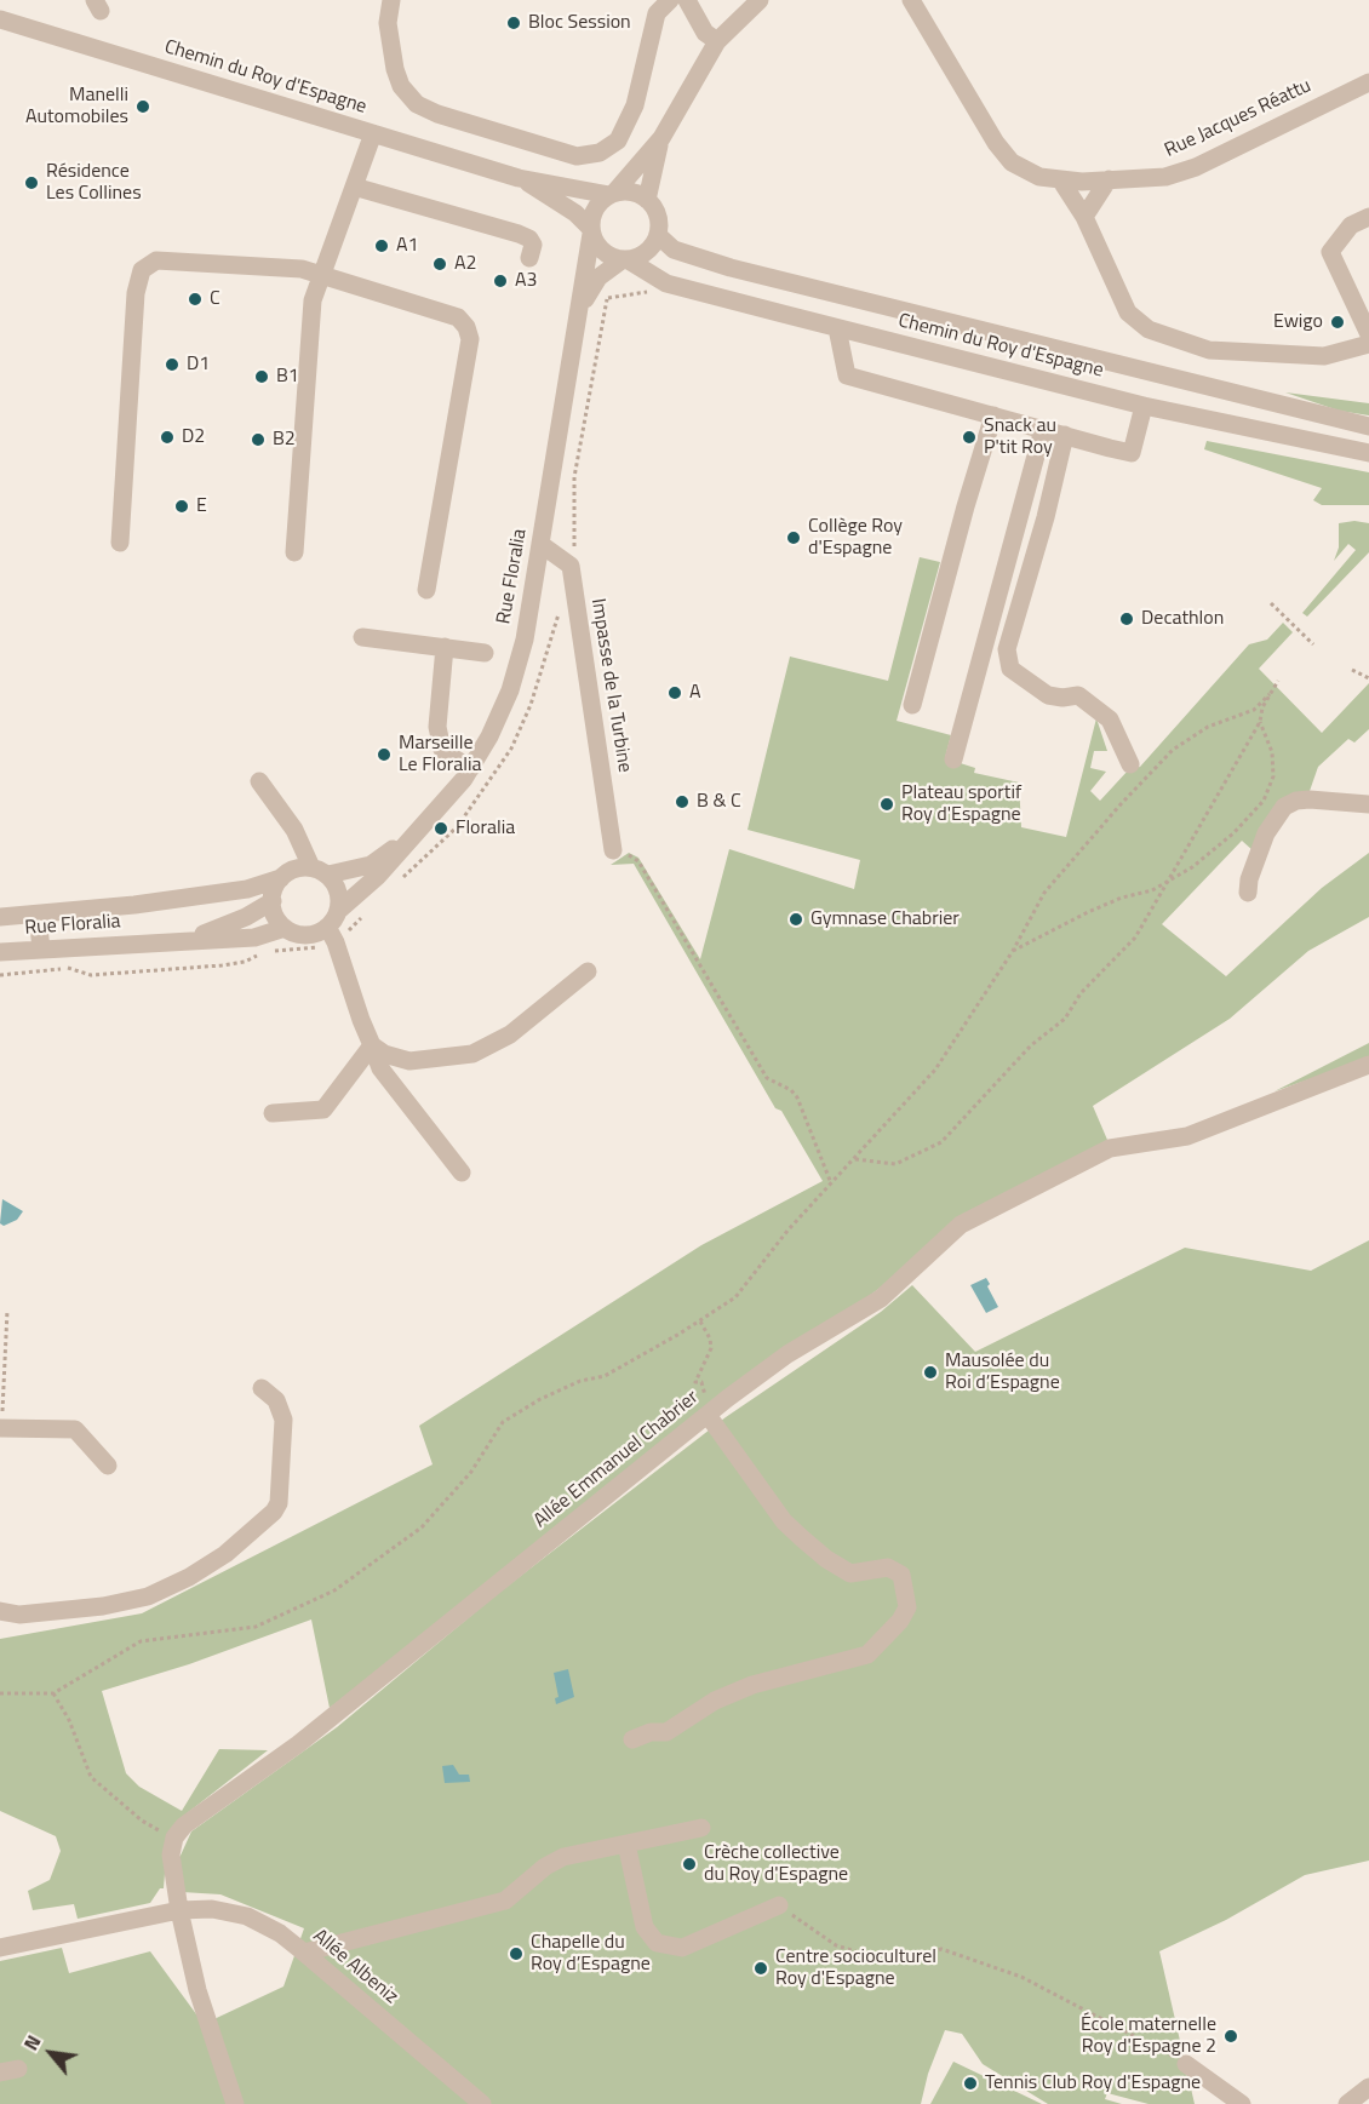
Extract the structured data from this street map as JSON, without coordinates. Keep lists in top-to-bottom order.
{
  "streets": {
    "street": [
      "Chemin du Roy d'Espagne",
      "Rue Jacques Réattu",
      "Rue Floralia",
      "Impasse de la Turbine",
      "Allée Emmanuel Chabrier",
      "Allée Albeniz"
    ]
  },
  "crossings": [
    ["Chemin du Roy d'Espagne", "Rue Floralia"],
    ["Rue Floralia", "Impasse de la Turbine"]
  ],
  "places": [
    "Bloc Session",
    "Manelli Automobiles",
    "Résidence Les Collines",
    "A1",
    "A2",
    "A3",
    "C",
    "Ewigo",
    "D1",
    "B1",
    "D2",
    "Snack au P'tit Roy",
    "B2",
    "E",
    "Collège Roy d'Espagne",
    "Decathlon",
    "A",
    "Marseille Le Floralia",
    "B & C",
    "Plateau sportif Roy d'Espagne",
    "Floralia",
    "Gymnase Chabrier",
    "Mausolée du Roi d’Espagne",
    "Crèche collective du Roy d'Espagne",
    "Chapelle du Roy d’Espagne",
    "Centre socioculturel Roy d'Espagne",
    "École maternelle Roy d'Espagne 2",
    "Tennis Club Roy d'Espagne"
  ],
  "north": "top left"
}
